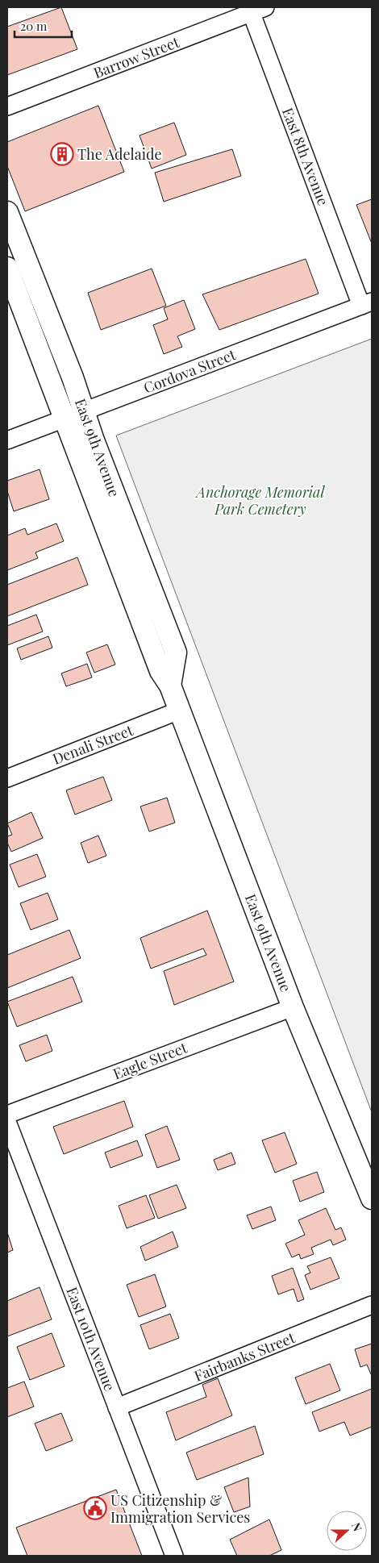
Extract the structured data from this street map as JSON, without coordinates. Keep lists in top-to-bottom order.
{
  "streets": {
    "street": [
      "Barrow Street",
      "East 8th Avenue",
      "Cordova Street",
      "East 9th Avenue",
      "Denali Street",
      "Eagle Street",
      "East 10th Avenue",
      "Fairbanks Street"
    ]
  },
  "crossings": [
    ["Barrow Street", "East 8th Avenue"],
    ["East 8th Avenue", "Cordova Street"],
    ["Cordova Street", "East 9th Avenue"],
    ["East 9th Avenue", "Denali Street"],
    ["East 9th Avenue", "Eagle Street"],
    ["East 10th Avenue", "Fairbanks Street"]
  ],
  "parks": ["Anchorage Memorial Park Cemetery"],
  "places": {
    "building": ["The Adelaide"],
    "public building": ["US Citizenship & Immigration Services"]
  },
  "scale_bar": "20 m",
  "north": "right"
}
